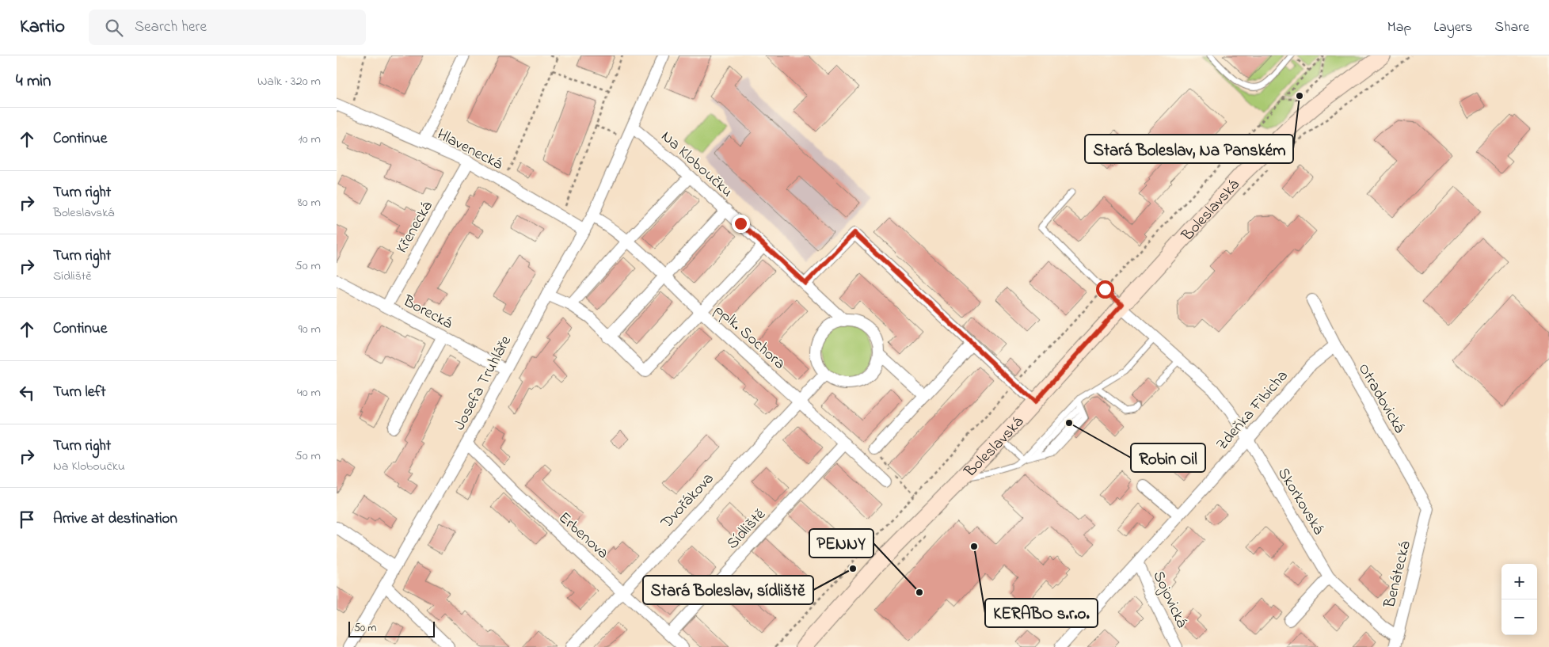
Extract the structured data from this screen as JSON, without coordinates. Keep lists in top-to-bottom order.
{
  "streets": {
    "main road": ["Boleslavská"],
    "street": [
      "Hlavenecká",
      "Na Kloboučku",
      "Křenecká",
      "Borecká",
      "pplk. Sochora",
      "Josefa Truhláře",
      "Otradovická",
      "Zdeňka Fibicha",
      "Dvořákova",
      "Skorkovská",
      "Sídliště",
      "Erbenova",
      "Benátecká",
      "Sojovická"
    ]
  },
  "crossings": [
    ["Hlavenecká", "Křenecká"],
    ["Hlavenecká", "Josefa Truhláře"],
    ["Na Kloboučku", "Josefa Truhláře"],
    ["Na Kloboučku", "Dvořákova"],
    ["Boleslavská", "Skorkovská"],
    ["Křenecká", "Borecká"],
    ["Borecká", "Josefa Truhláře"],
    ["pplk. Sochora", "Josefa Truhláře"],
    ["pplk. Sochora", "Dvořákova"],
    ["pplk. Sochora", "Sídliště"],
    ["Josefa Truhláře", "Erbenova"],
    ["Otradovická", "Zdeňka Fibicha"],
    ["Otradovická", "Benátecká"],
    ["Zdeňka Fibicha", "Skorkovská"],
    ["Zdeňka Fibicha", "Sojovická"],
    ["Dvořákova", "Erbenova"],
    ["Skorkovská", "Benátecká"],
    ["Sídliště", "Erbenova"]
  ],
  "places": [
    "Stará Boleslav, Na Panském",
    "Robin Oil",
    "KERABO s.r.o.",
    "Stará Boleslav, sídliště",
    "PENNY"
  ],
  "scale_bar": "50 m",
  "page": {
    "header": "Kartio",
    "search": "Search here",
    "nav": ["Map", "Layers", "Share"],
    "heading": ["4 min", "Walk · 320 m"],
    "list": [
      ["Continue", "10 m"],
      ["Turn right", "Boleslavská", "80 m"],
      ["Turn right", "Sídliště", "50 m"],
      ["Continue", "90 m"],
      ["Turn left", "40 m"],
      ["Turn right", "Na Kloboučku", "50 m"],
      "Arrive at destination"
    ],
    "map_buttons": ["+", "−"],
    "scale": "50 m"
  }
}
